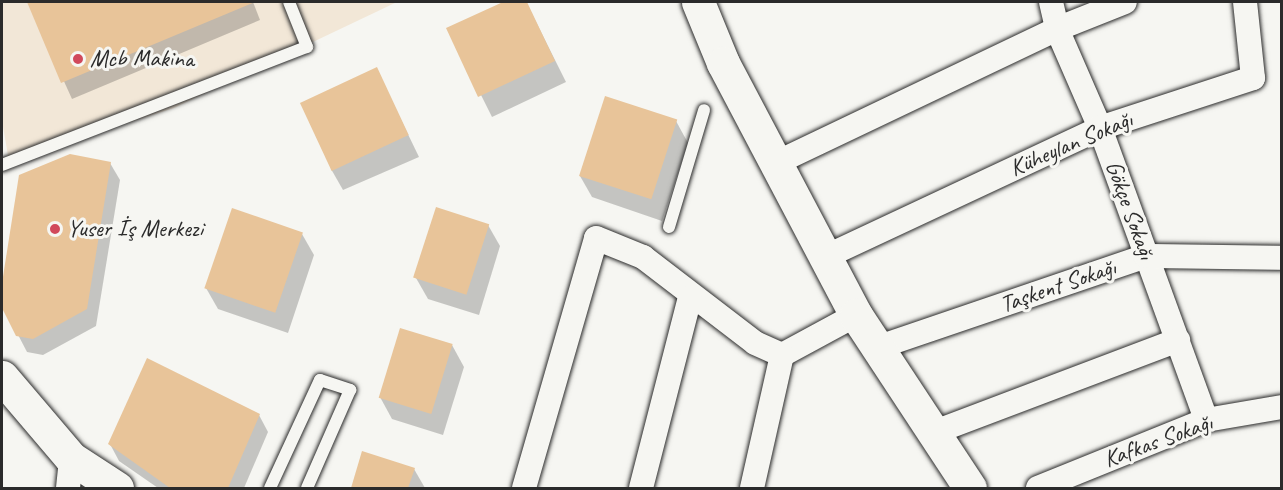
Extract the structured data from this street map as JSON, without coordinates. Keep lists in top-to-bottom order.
{
  "streets": {
    "street": [
      "Küheylan Sokağı",
      "Gökçe Sokağı",
      "Taşkent Sokağı",
      "Kafkas Sokağı"
    ]
  },
  "crossings": [
    ["Küheylan Sokağı", "Gökçe Sokağı"],
    ["Gökçe Sokağı", "Taşkent Sokağı"],
    ["Gökçe Sokağı", "Kafkas Sokağı"]
  ],
  "places": ["Mcb Makina", "Yuser İş Merkezi"]
}
